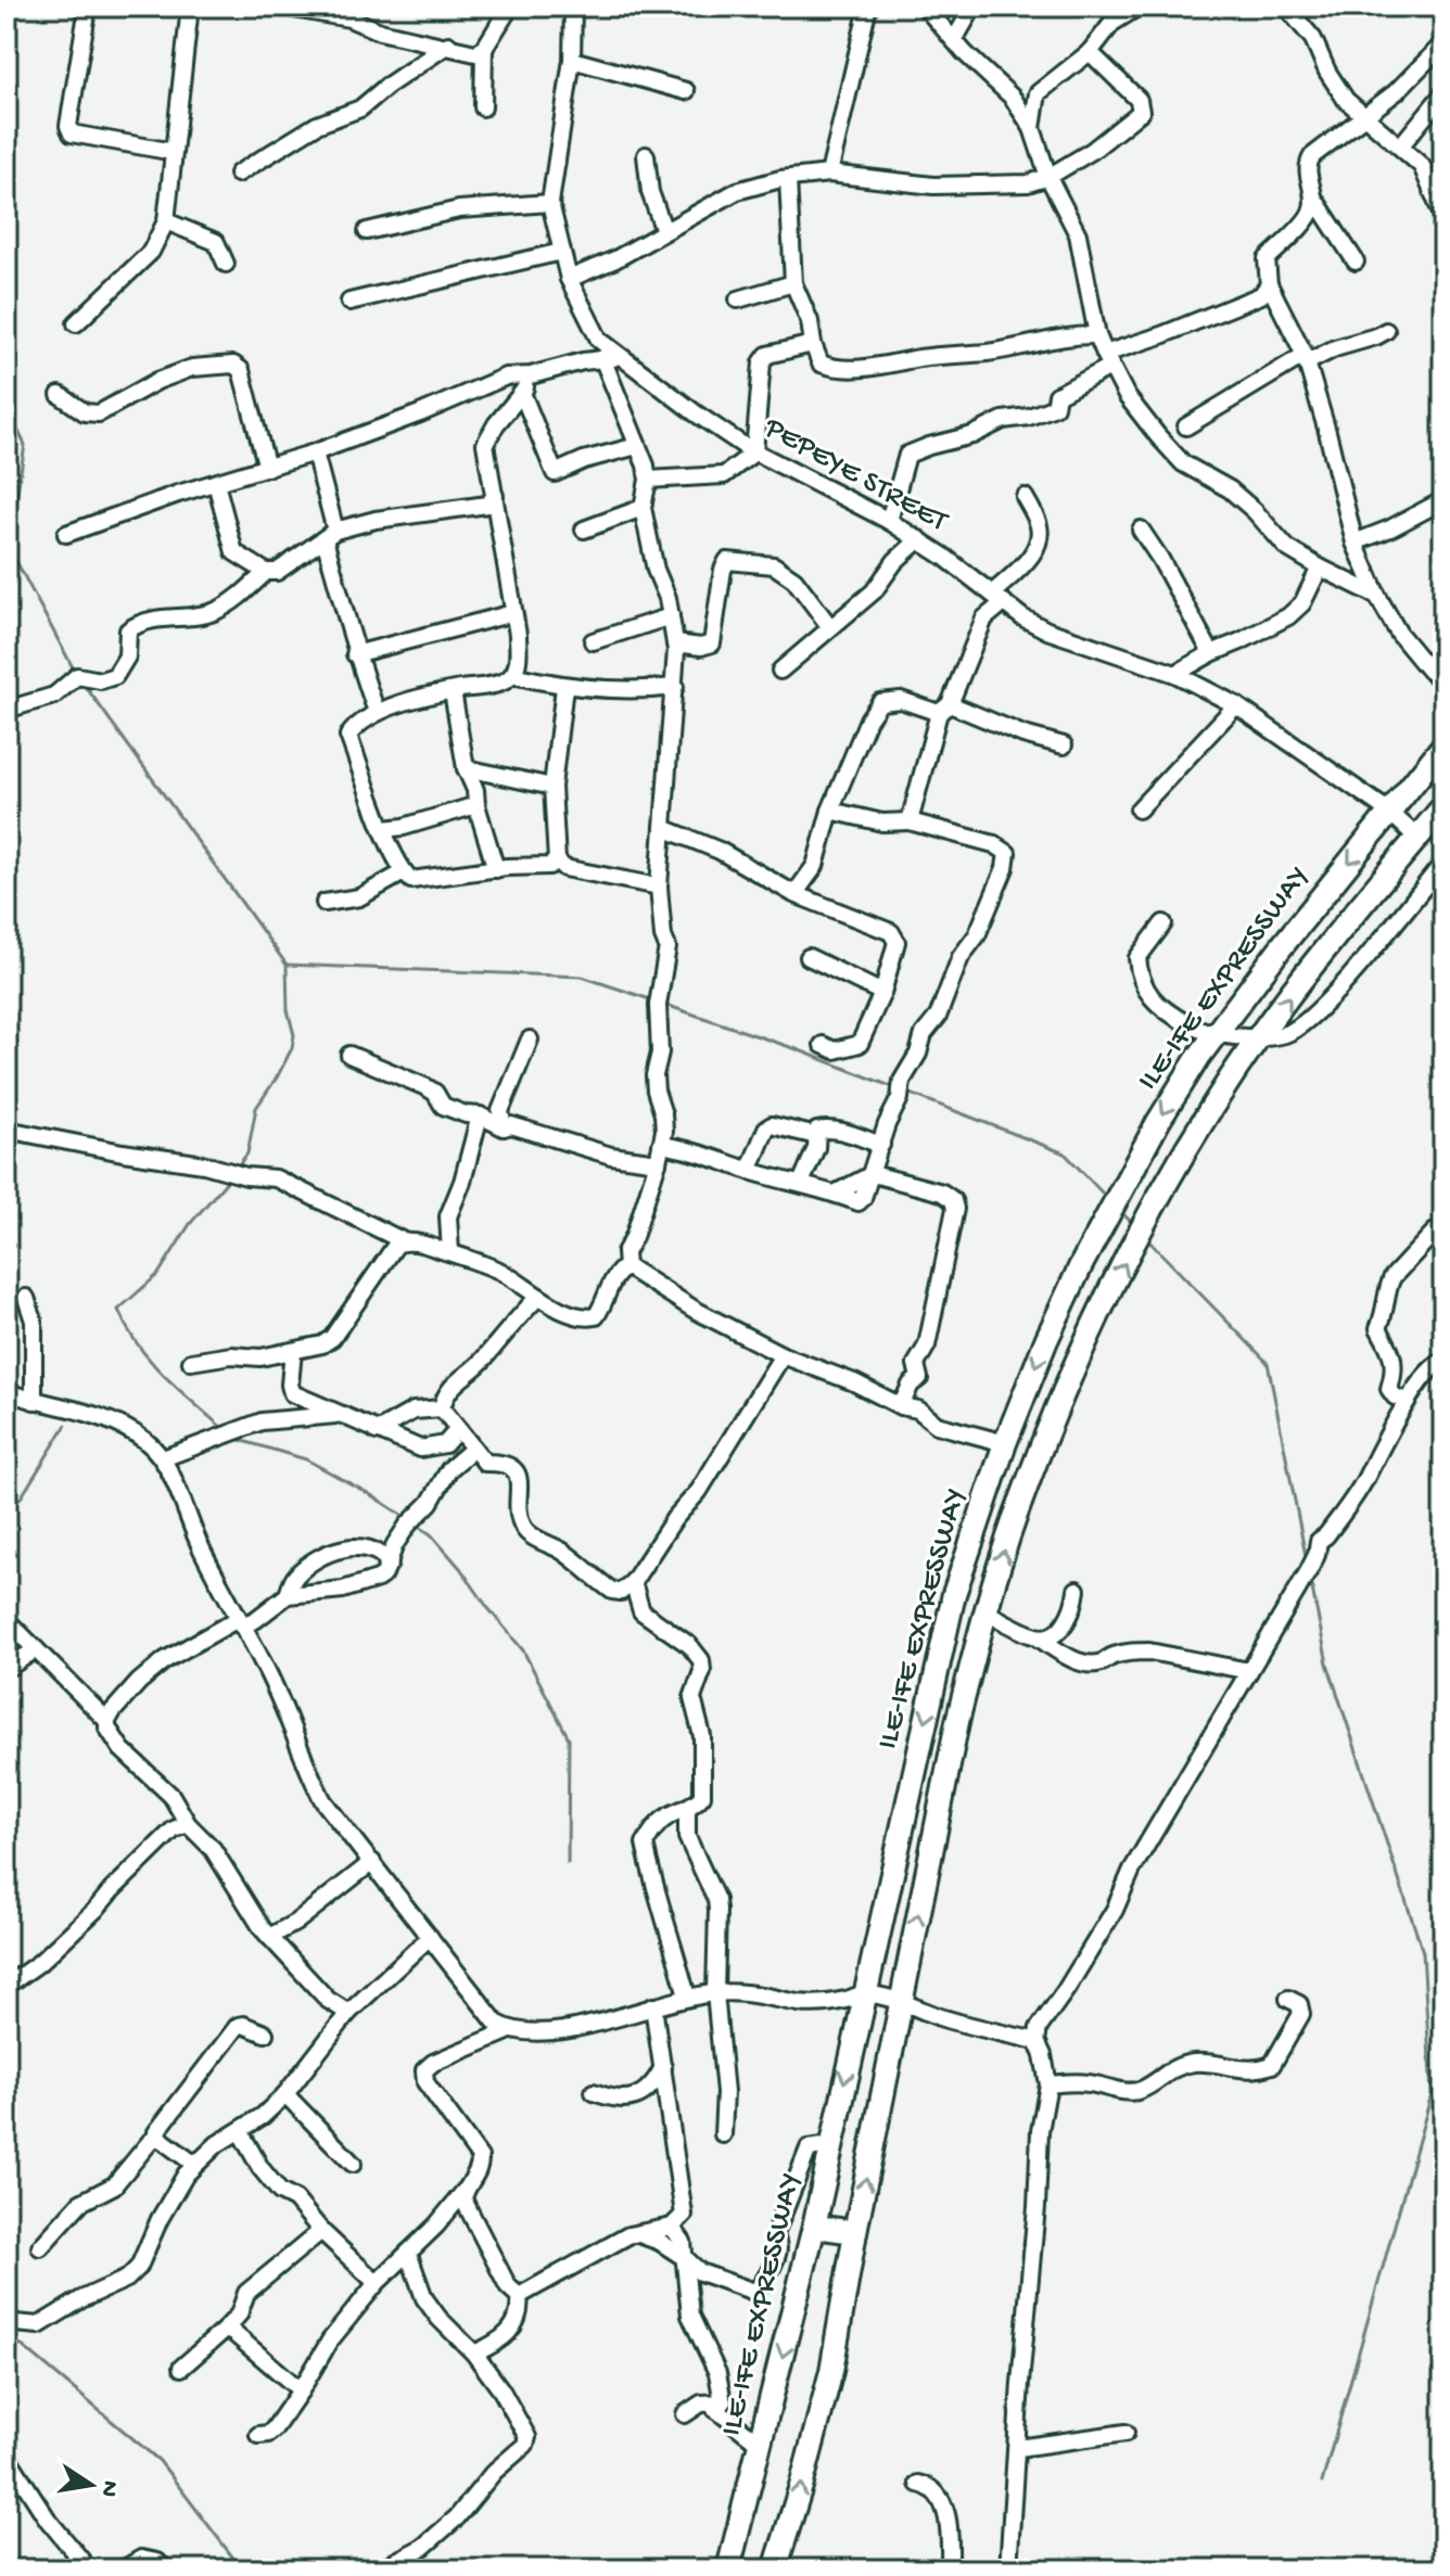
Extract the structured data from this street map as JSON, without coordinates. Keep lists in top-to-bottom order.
{
  "streets": {
    "highway": ["ILE-IFE EXPRESSWAY"],
    "street": ["PEPEYE STREET"]
  },
  "crossings": [
    ["PEPEYE STREET", "ILE-IFE EXPRESSWAY"]
  ],
  "north": "right"
}
